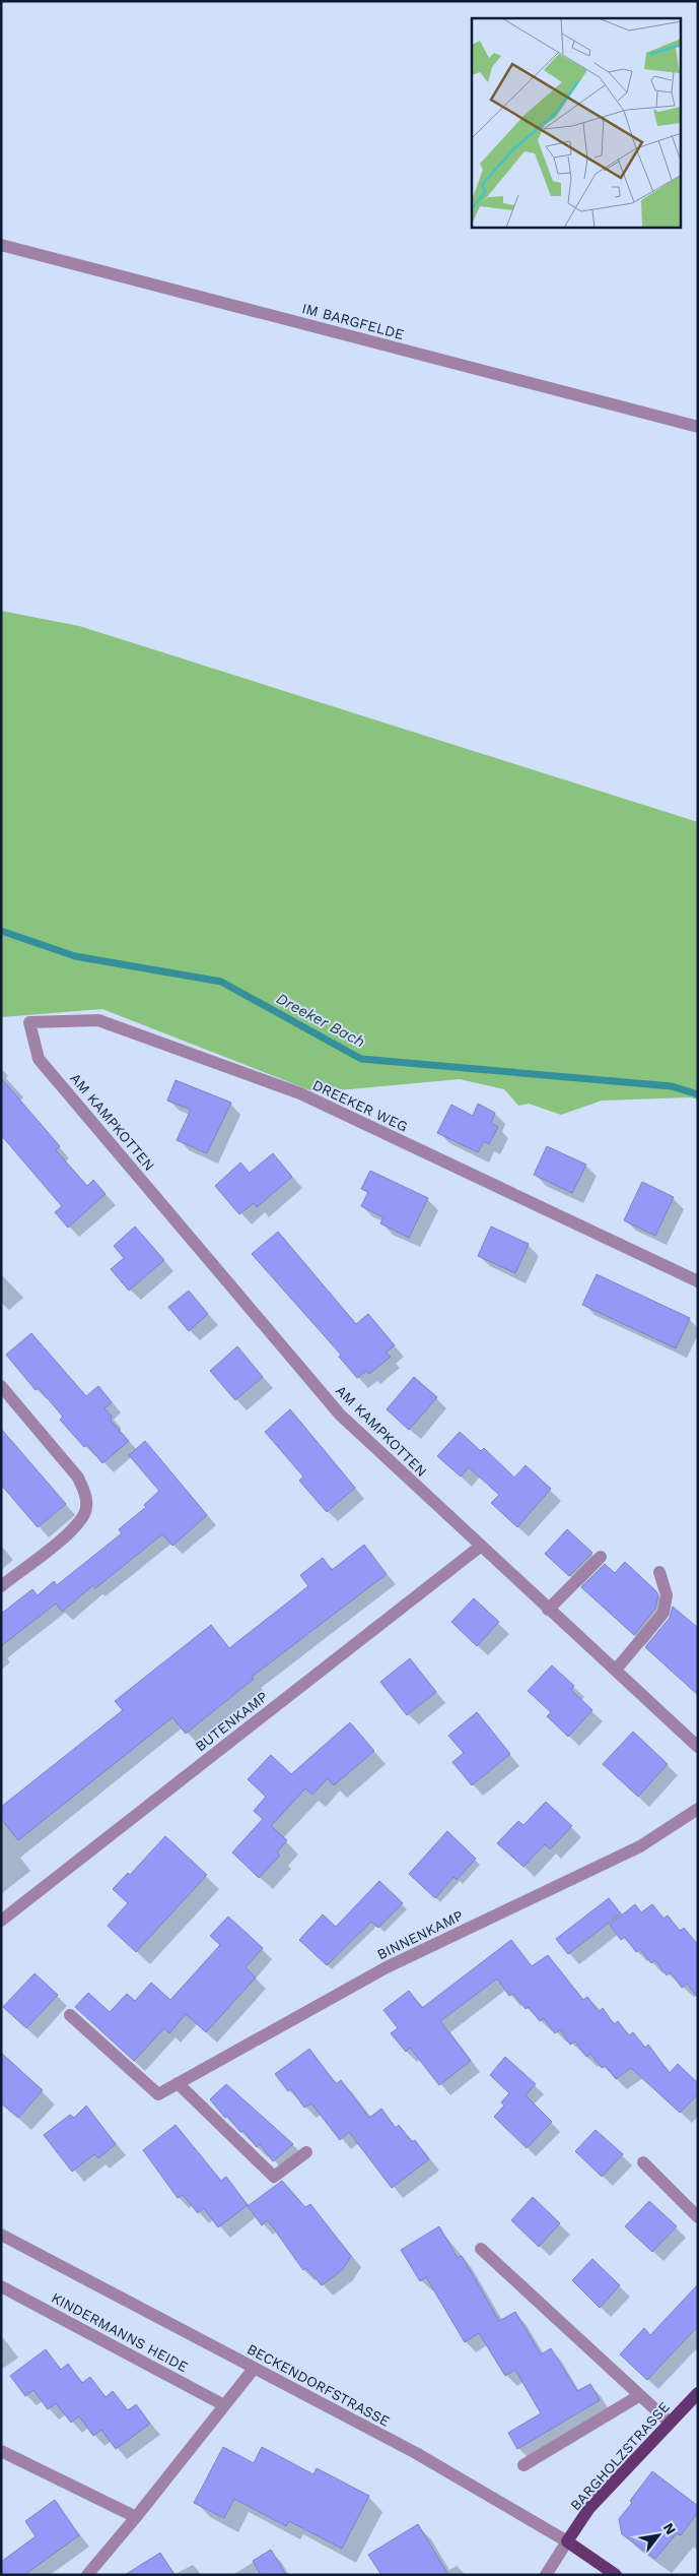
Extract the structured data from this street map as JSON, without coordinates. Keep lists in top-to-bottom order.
{
  "streets": {
    "main road": ["BECKENDORFSTRASSE", "BARGHOLZSTRASSE"],
    "street": [
      "IM BARGFELDE",
      "DREEKER WEG",
      "AM KAMPKOTTEN",
      "BUTENKAMP",
      "BINNENKAMP",
      "KINDERMANNS HEIDE"
    ]
  },
  "crossings": [
    ["DREEKER WEG", "AM KAMPKOTTEN"],
    ["AM KAMPKOTTEN", "BUTENKAMP"],
    ["BECKENDORFSTRASSE", "BARGHOLZSTRASSE"]
  ],
  "water": ["Dreeker Bach"],
  "north": "top right"
}
